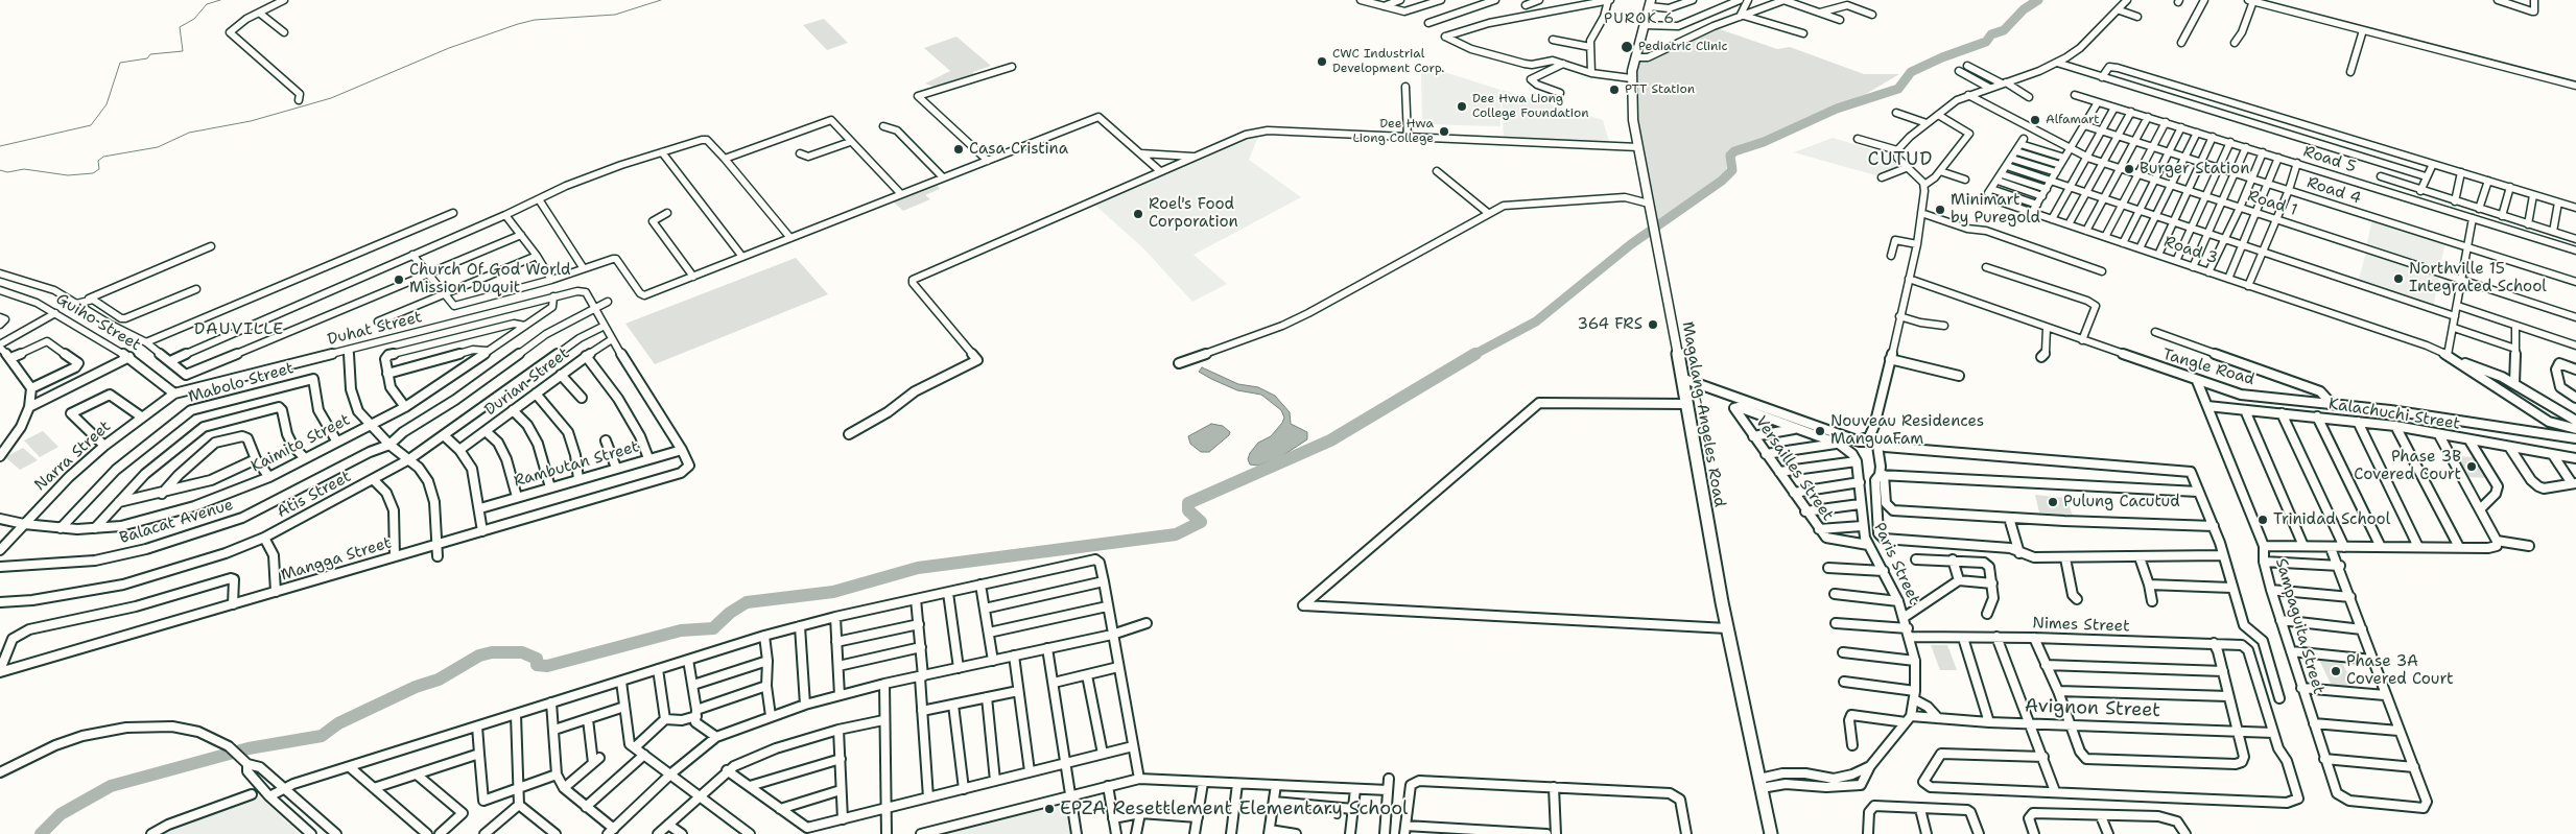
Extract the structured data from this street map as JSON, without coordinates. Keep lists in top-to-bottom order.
{
  "streets": {
    "main road": ["Magalang-Angeles Road"],
    "street": [
      "Road 5",
      "Road 4",
      "Road 1",
      "Road 3",
      "Guiho Street",
      "Duhat Street",
      "Tangle Road",
      "Durian Street",
      "Mabolo Street",
      "Kalachuchi Street",
      "Kaimito Street",
      "Narra Street",
      "Rambutan Street",
      "Versailles Street",
      "Atis Street",
      "Balacat Avenue",
      "Mangga Street",
      "Paris Street",
      "Nimes Street",
      "Sampaguita Street",
      "Avignon Street"
    ]
  },
  "crossings": [
    ["Guiho Street", "Duhat Street"],
    ["Guiho Street", "Narra Street"],
    ["Duhat Street", "Kaimito Street"],
    ["Duhat Street", "Narra Street"],
    ["Duhat Street", "Balacat Avenue"],
    ["Tangle Road", "Sampaguita Street"],
    ["Mabolo Street", "Kaimito Street"],
    ["Magalang-Angeles Road", "Paris Street"],
    ["Kalachuchi Street", "Sampaguita Street"],
    ["Kaimito Street", "Narra Street"],
    ["Rambutan Street", "Mangga Street"],
    ["Versailles Street", "Paris Street"],
    ["Paris Street", "Nimes Street"],
    ["Paris Street", "Avignon Street"],
    ["Nimes Street", "Avignon Street"]
  ],
  "districts": ["PUROK 6", "CUTUD", "DAUVILLE"],
  "places": [
    "Pediatric Clinic",
    "CWC Industrial Development Corp.",
    "PTT Station",
    "Dee Hwa Liong College Foundation",
    "Alfamart",
    "Dee Hwa Liong College",
    "Casa Cristina",
    "Burger Station",
    "Minimart by Puregold",
    "Roel's Food Corporation",
    "Northville 15 Integrated School",
    "Church Of God World Mission Duquit",
    "364 FRS",
    "Nouveau Residences ManguaFam",
    "Phase 3B Covered Court",
    "Pulung Cacutud",
    "Trinidad School",
    "Phase 3A Covered Court",
    "EPZA Resettlement Elementary School"
  ]
}
